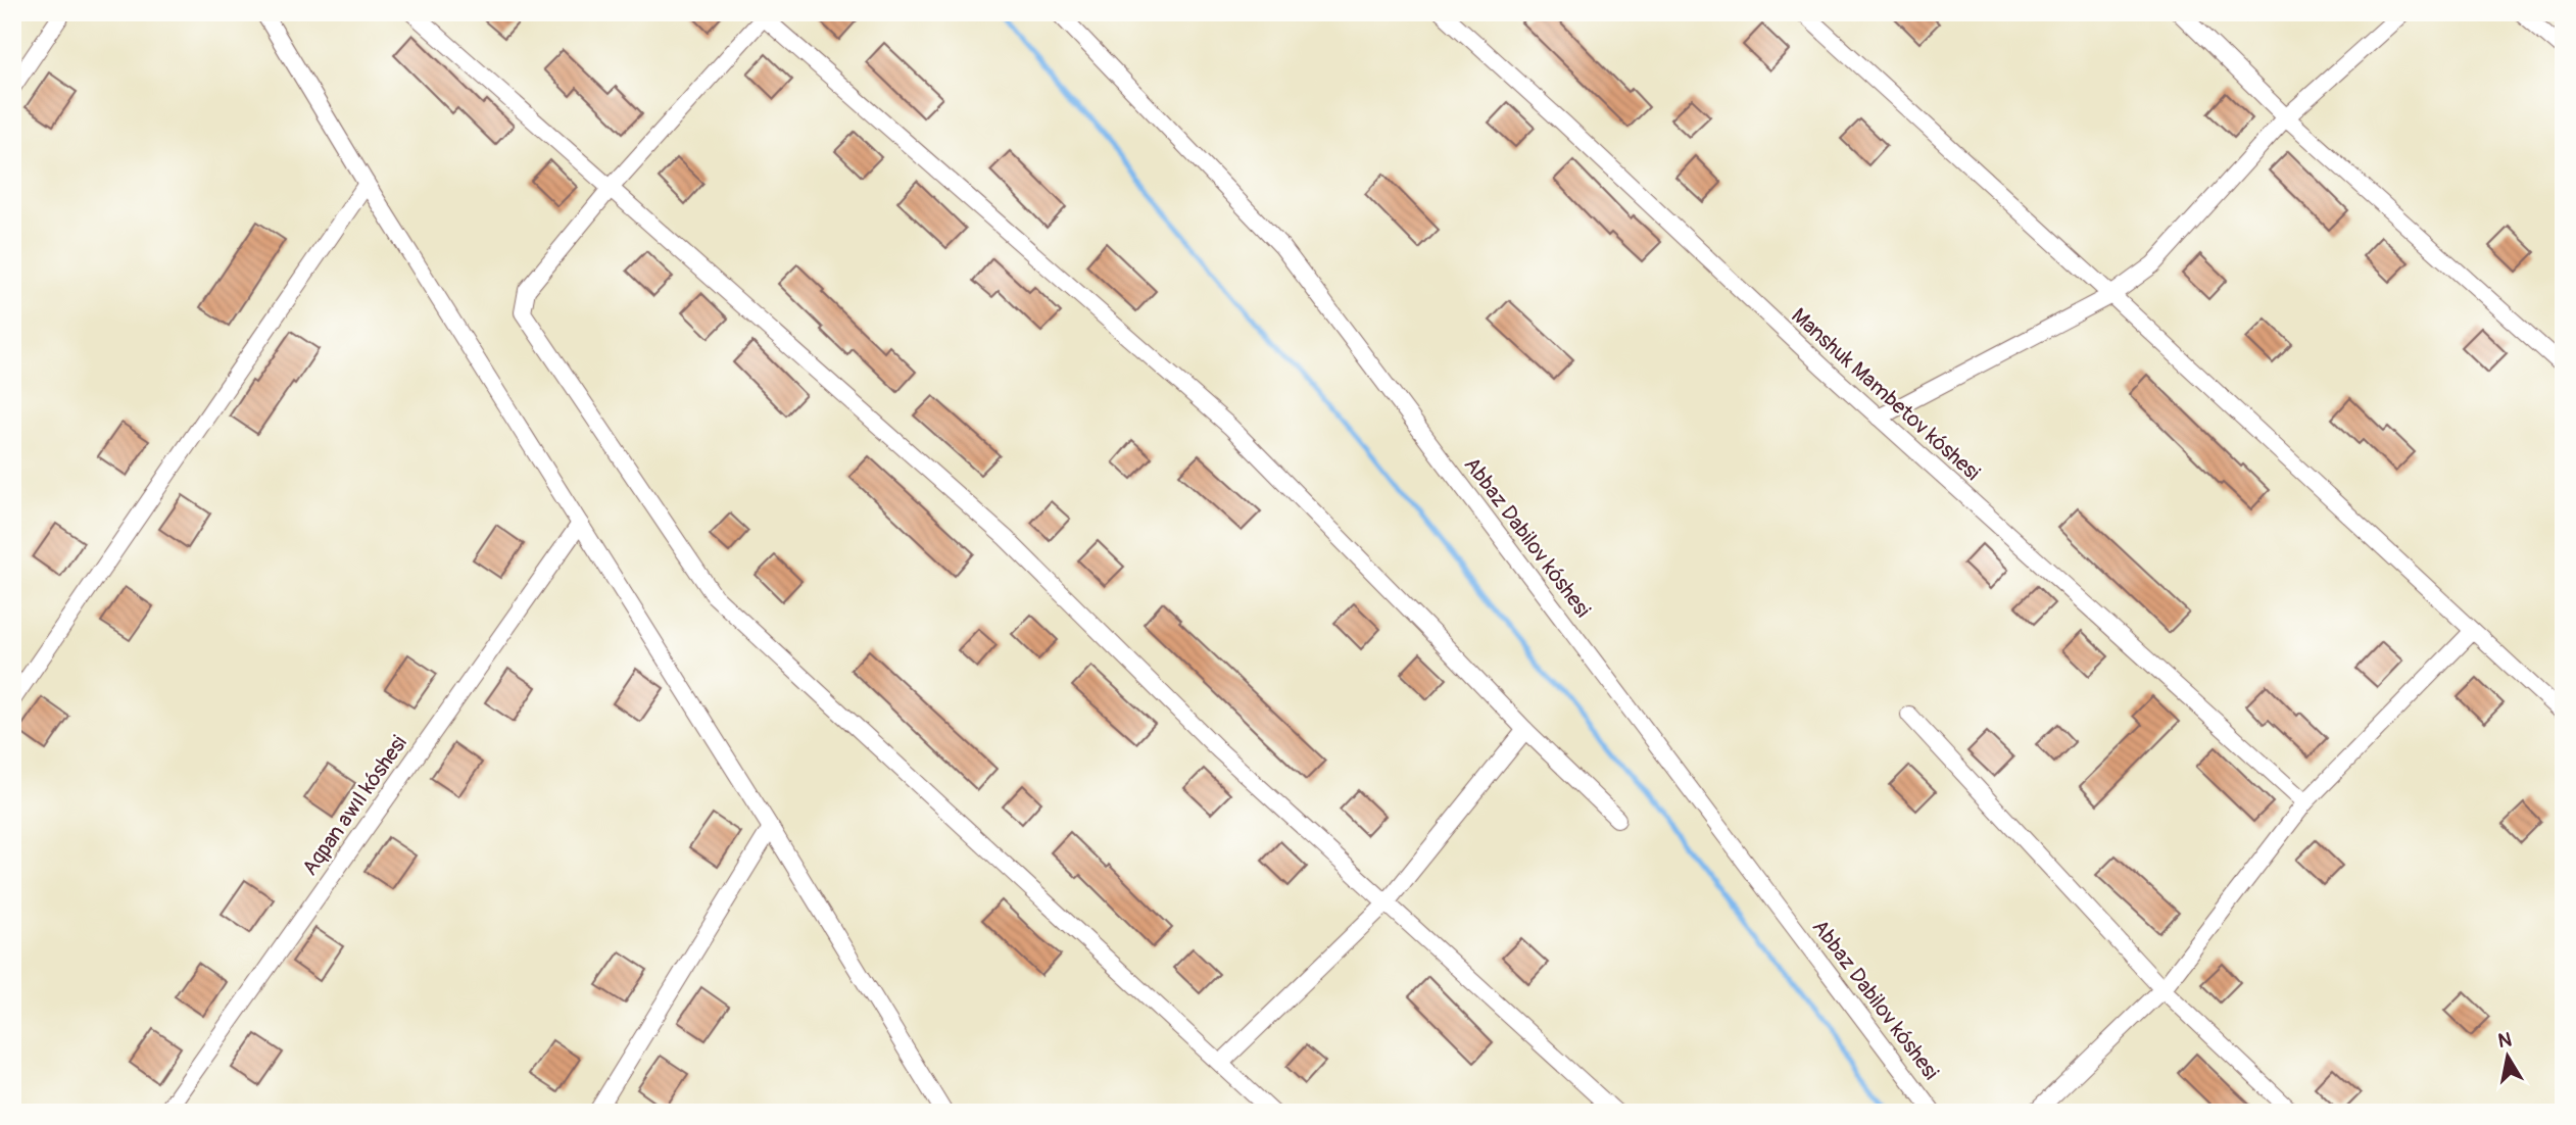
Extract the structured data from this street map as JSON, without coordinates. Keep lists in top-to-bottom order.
{
  "streets": {
    "street": ["Manshuk Mambetov kóshesi", "Abbaz Dabilov kóshesi", "Aqpan awıl kóshesi"]
  },
  "north": "top"
}
